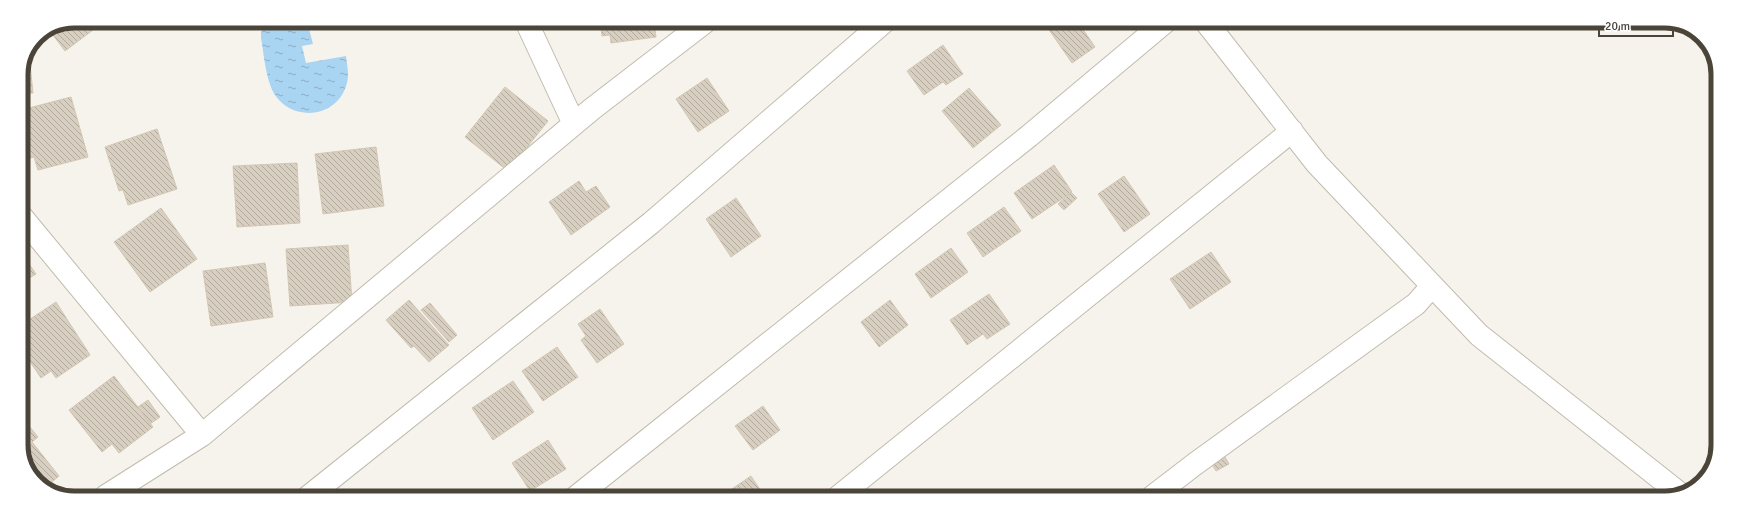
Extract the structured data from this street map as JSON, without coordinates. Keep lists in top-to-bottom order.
{
  "scale_bar": "20 m"
}
